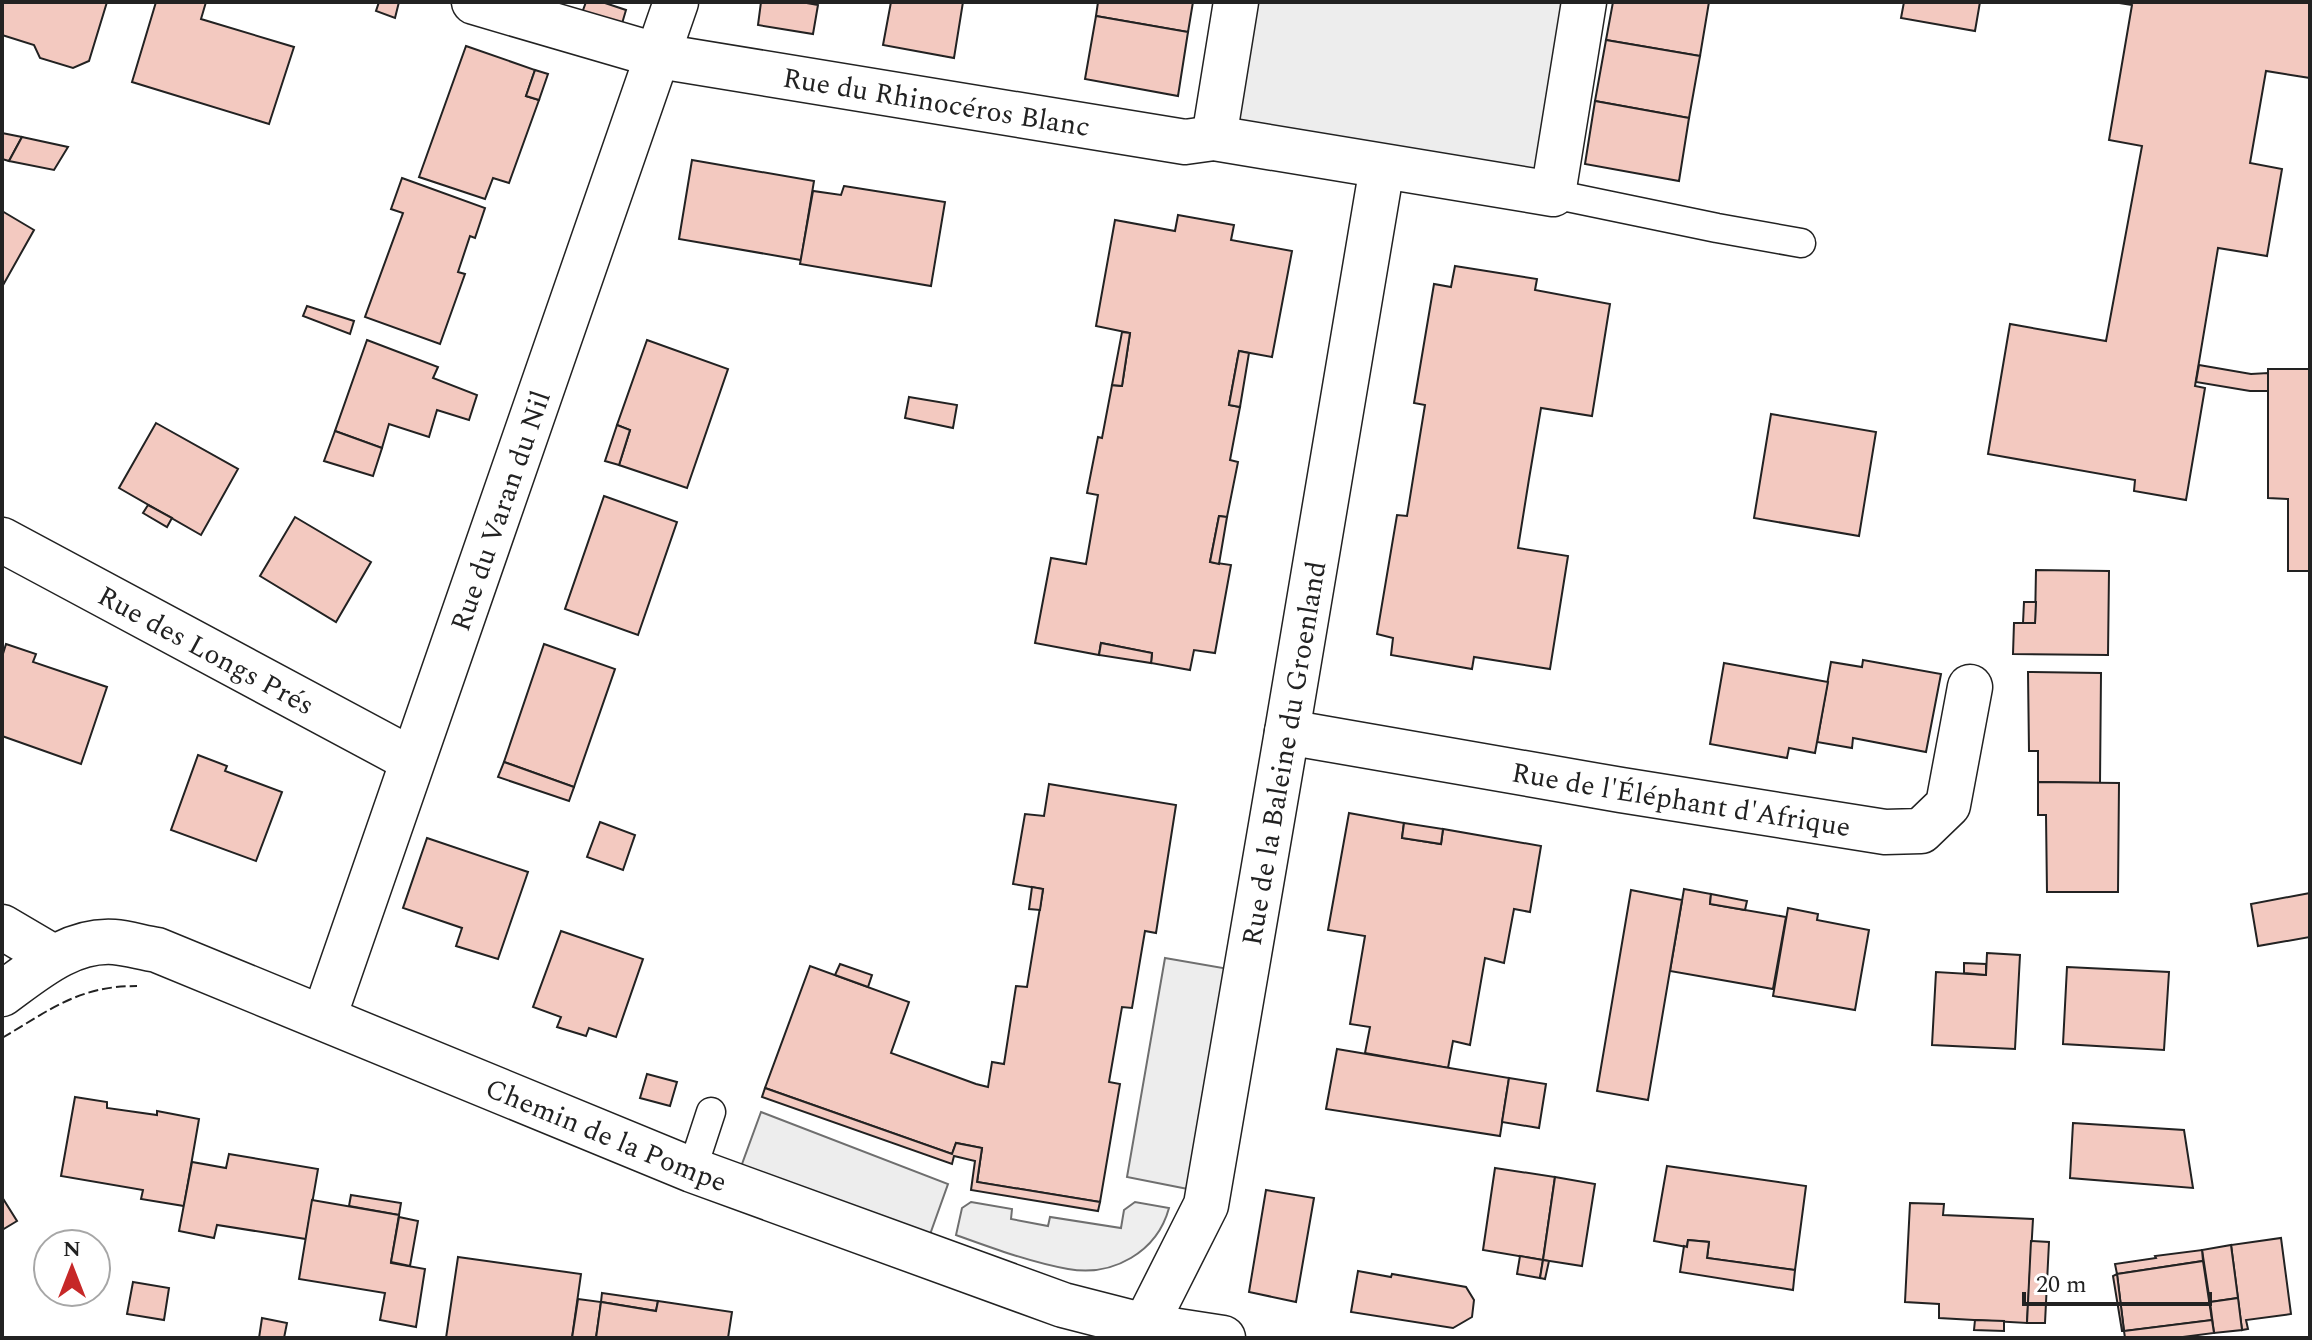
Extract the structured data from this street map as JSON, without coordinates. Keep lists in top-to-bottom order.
{
  "streets": {
    "street": [
      "Rue du Rhinocéros Blanc",
      "Rue du Varan du Nil",
      "Rue des Longs Prés",
      "Rue de la Baleine du Groenland",
      "Rue de l'Éléphant d'Afrique",
      "Chemin de la Pompe"
    ]
  },
  "crossings": [
    ["Rue du Rhinocéros Blanc", "Rue du Varan du Nil"],
    ["Rue du Rhinocéros Blanc", "Rue de la Baleine du Groenland"],
    ["Rue du Varan du Nil", "Rue des Longs Prés"],
    ["Rue du Varan du Nil", "Chemin de la Pompe"],
    ["Rue de la Baleine du Groenland", "Rue de l'Éléphant d'Afrique"],
    ["Rue de la Baleine du Groenland", "Chemin de la Pompe"]
  ],
  "scale_bar": "20 m",
  "north": "top"
}
